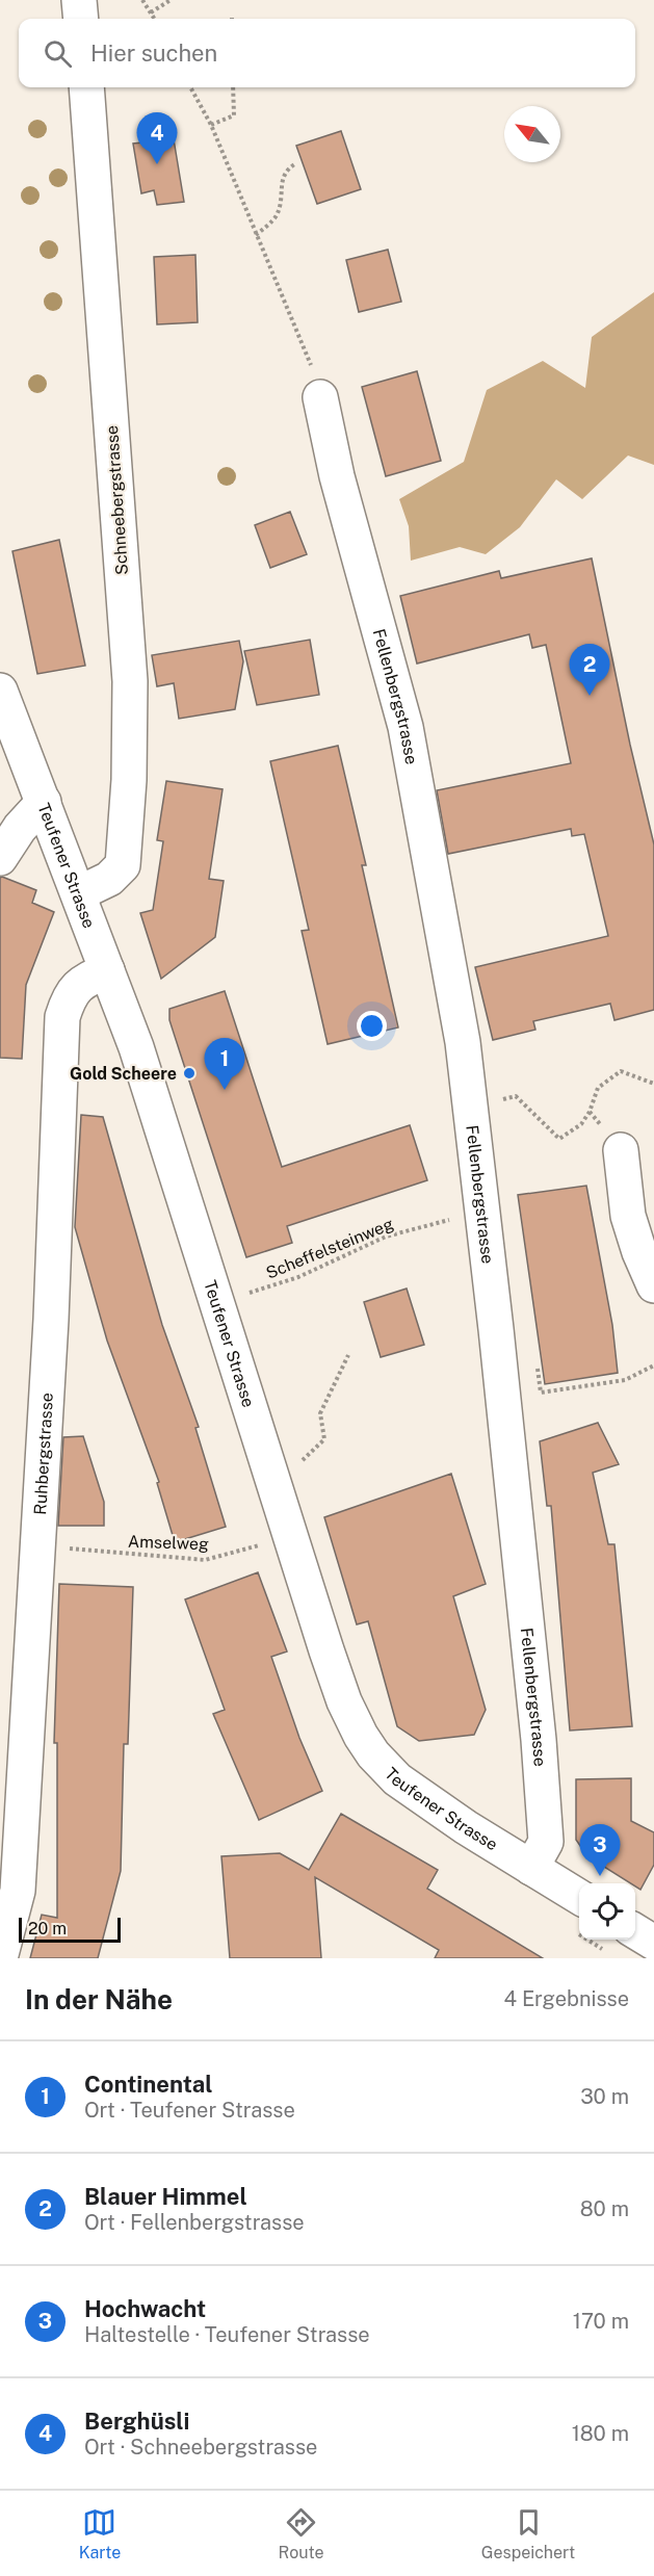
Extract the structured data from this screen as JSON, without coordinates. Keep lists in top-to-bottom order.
{
  "streets": {
    "street": [
      "Schneebergstrasse",
      "Fellenbergstrasse",
      "Teufener Strasse",
      "Ruhbergstrasse"
    ],
    "path": ["Scheffelsteinweg", "Amselweg"]
  },
  "crossings": [
    ["Schneebergstrasse", "Teufener Strasse"],
    ["Fellenbergstrasse", "Teufener Strasse"],
    ["Teufener Strasse", "Ruhbergstrasse"]
  ],
  "places": ["Gold Scheere"],
  "scale_bar": "20 m",
  "north": "top left",
  "page": {
    "search": "Hier suchen",
    "pins": [
      "4",
      "2",
      "1",
      "3"
    ],
    "scale": "20 m",
    "heading": ["In der Nähe", "4 Ergebnisse"],
    "list": [
      {
        "mark": "1",
        "name": "Continental",
        "note": "Ort · Teufener Strasse",
        "value": "30 m"
      },
      {
        "mark": "2",
        "name": "Blauer Himmel",
        "note": "Ort · Fellenbergstrasse",
        "value": "80 m"
      },
      {
        "mark": "3",
        "name": "Hochwacht",
        "note": "Haltestelle · Teufener Strasse",
        "value": "170 m"
      },
      {
        "mark": "4",
        "name": "Berghüsli",
        "note": "Ort · Schneebergstrasse",
        "value": "180 m"
      }
    ],
    "nav": ["Karte", "Route", "Gespeichert"]
  }
}
